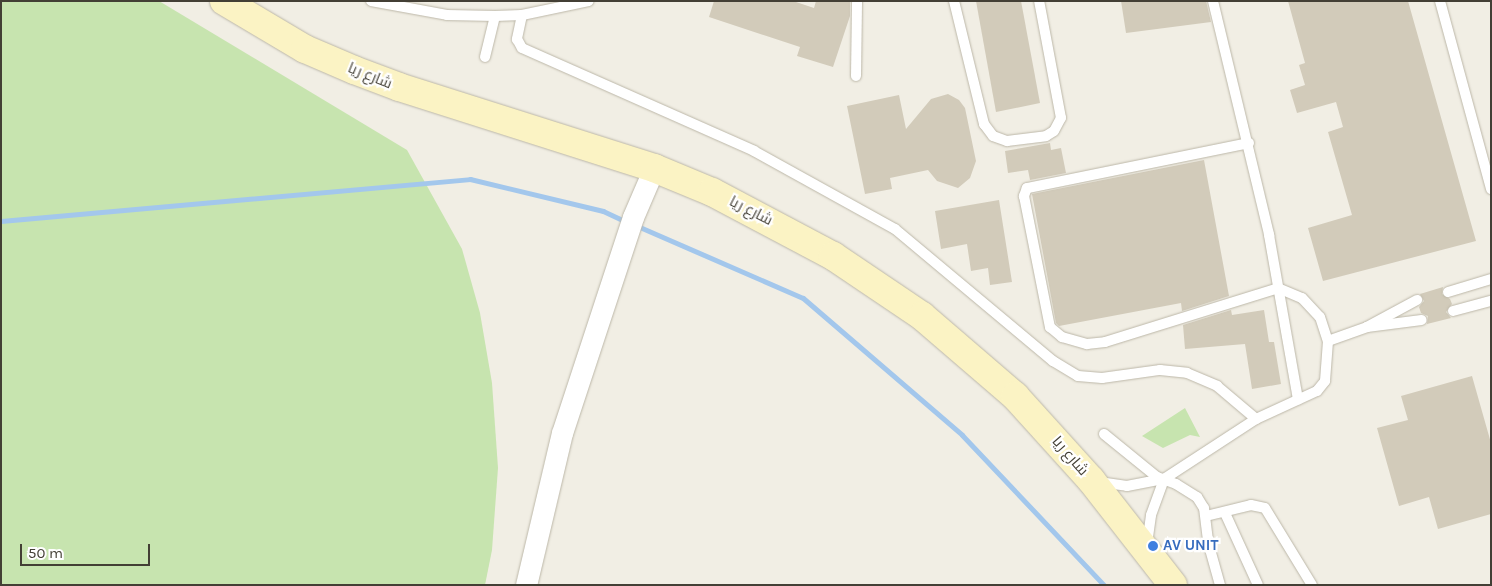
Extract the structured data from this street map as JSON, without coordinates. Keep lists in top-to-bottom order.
{
  "streets": {
    "main road": ["شارع ريا"]
  },
  "places": ["AV UNIT"],
  "scale_bar": "50 m"
}
